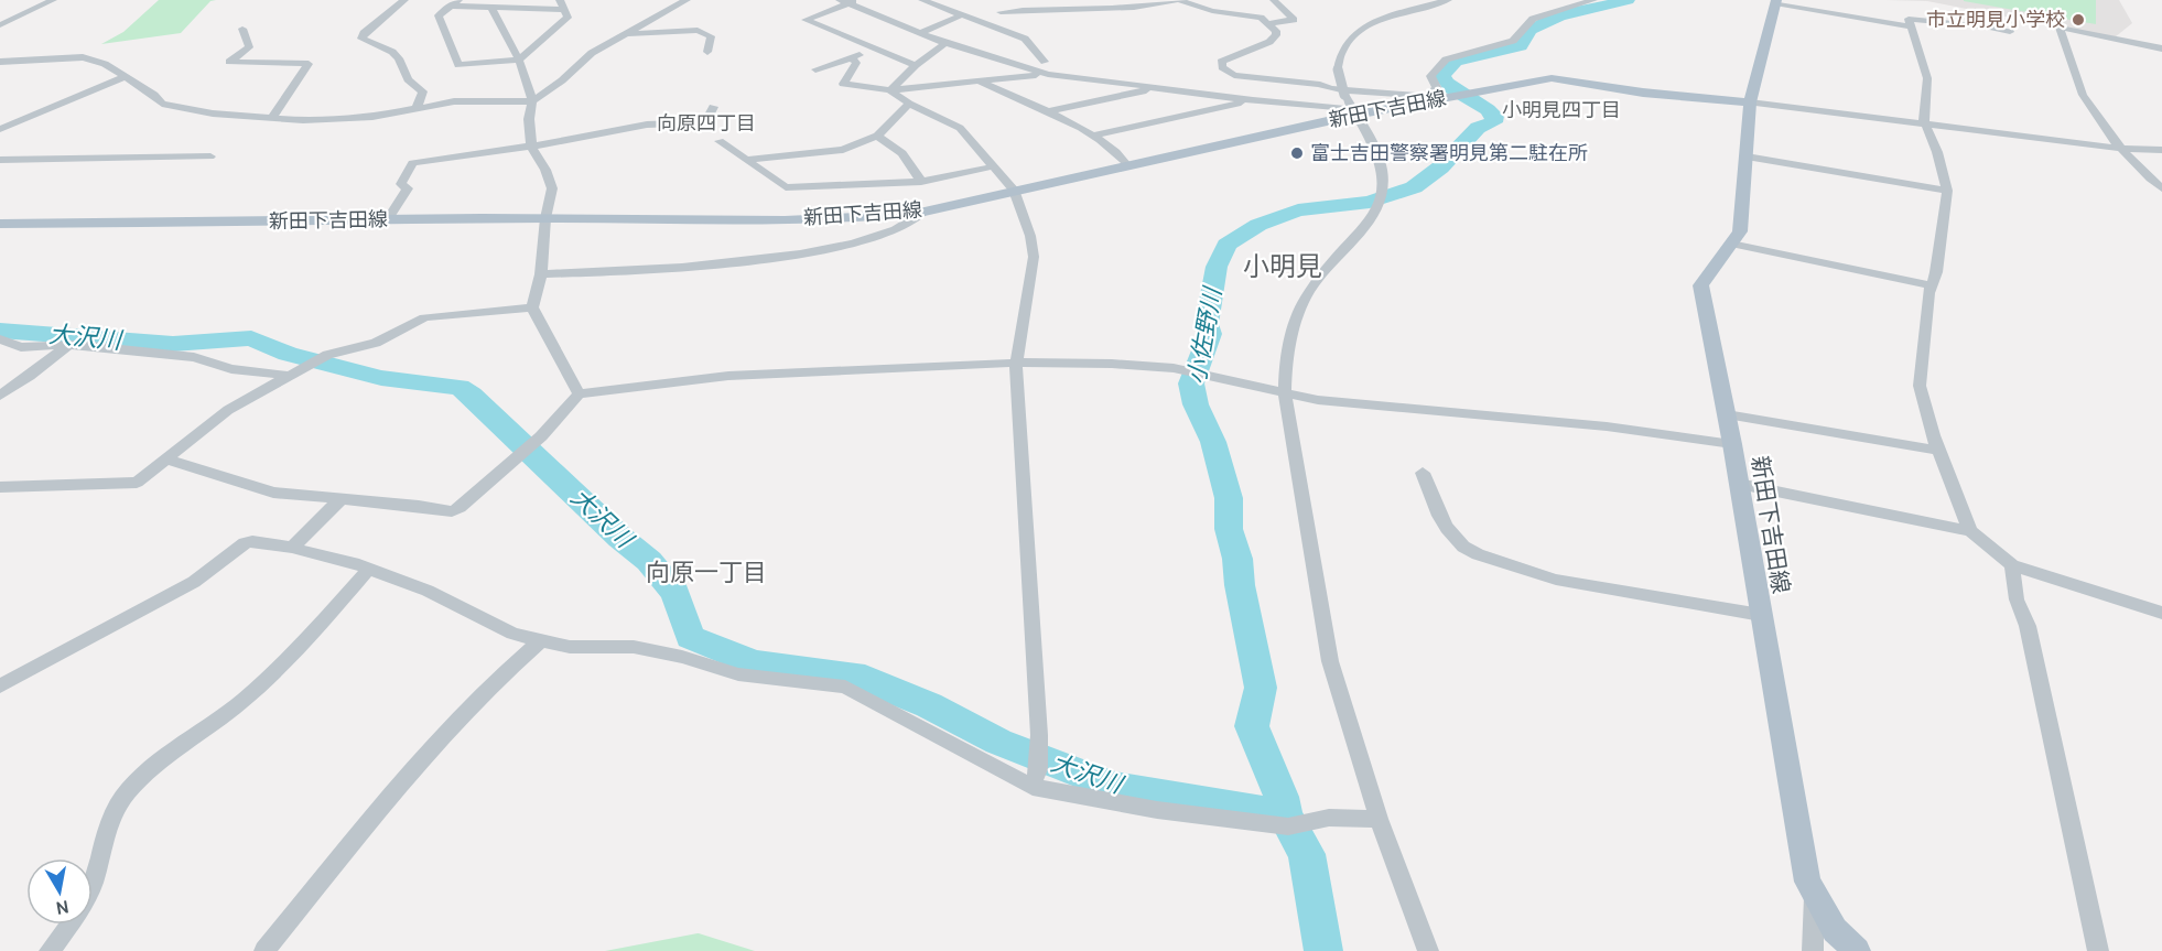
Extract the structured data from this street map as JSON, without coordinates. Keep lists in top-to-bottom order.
{
  "streets": {
    "main road": ["新田下吉田線"]
  },
  "districts": [
    "小明見四丁目",
    "向原四丁目",
    "小明見",
    "向原一丁目"
  ],
  "water": ["小佐野川", "大沢川"],
  "places": ["市立明見小学校", "富士吉田警察署明見第二駐在所"],
  "north": "bottom"
}
